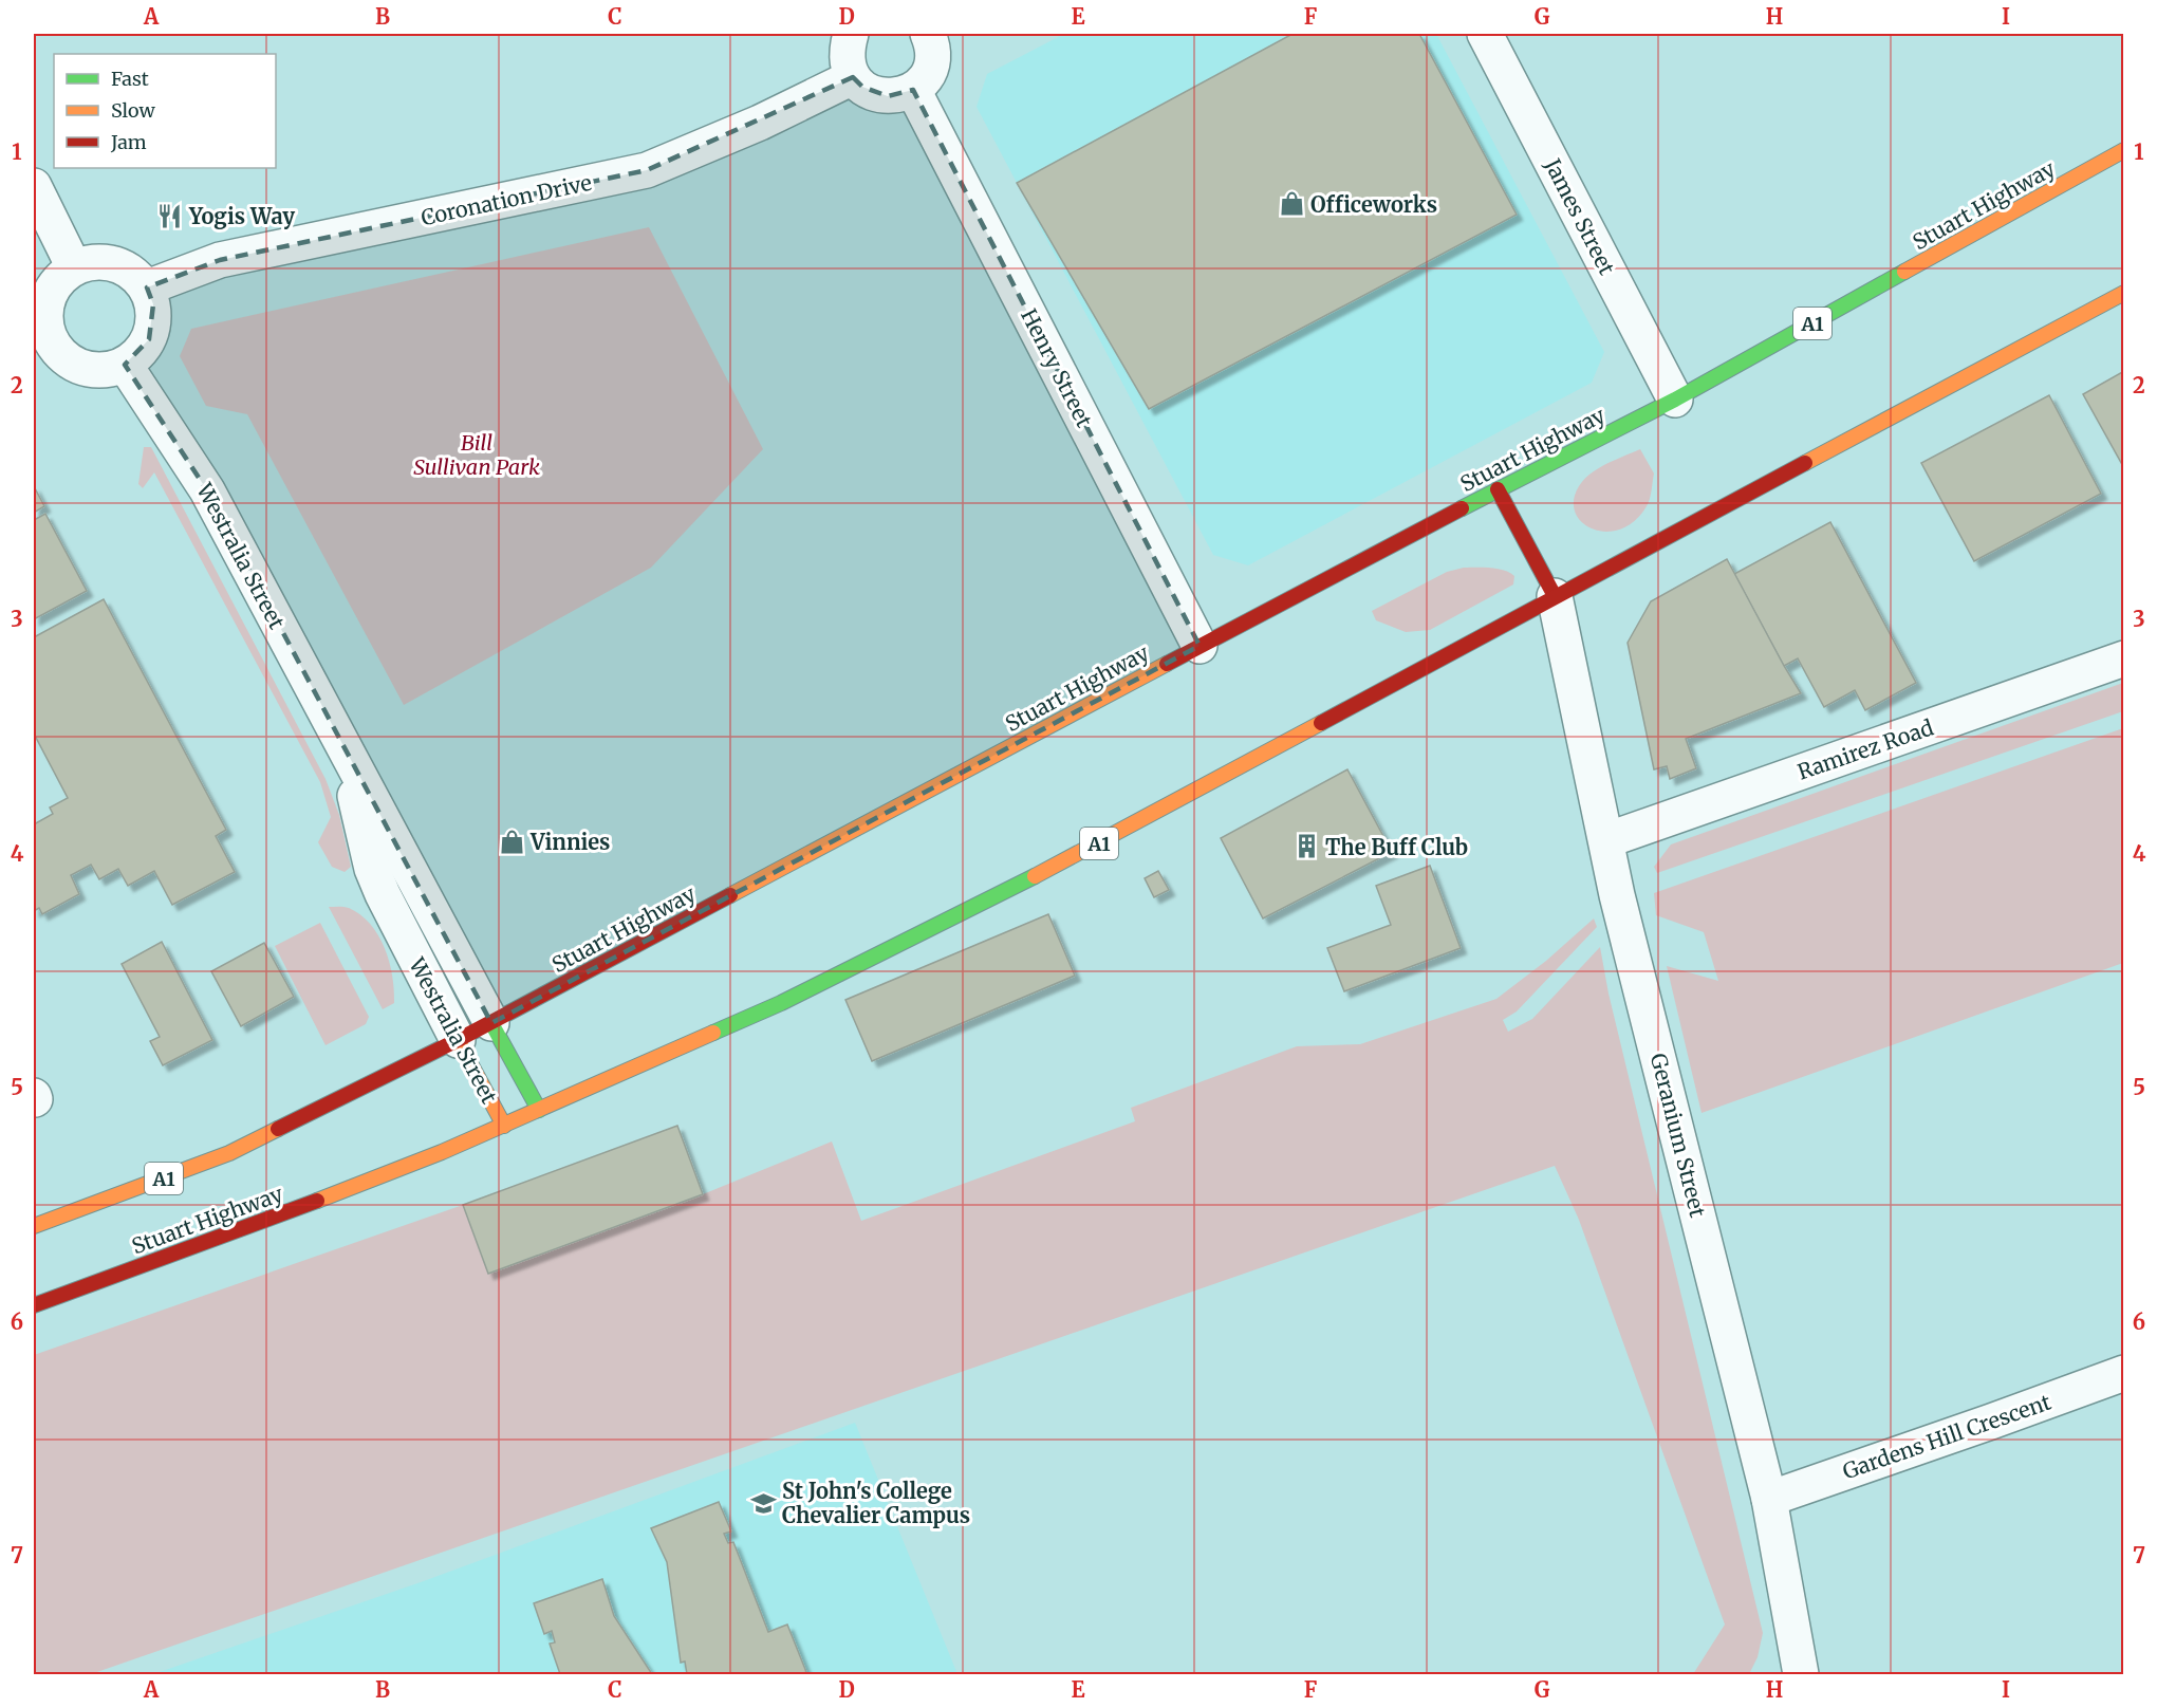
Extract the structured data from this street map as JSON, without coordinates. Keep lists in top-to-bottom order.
{
  "streets": {
    "highway": ["Stuart Highway", "A1", "Westralia Street"],
    "street": [
      "Coronation Drive",
      "James Street",
      "Henry Street",
      "Ramirez Road",
      "Geranium Street",
      "Gardens Hill Crescent"
    ]
  },
  "crossings": [
    ["Coronation Drive", "Westralia Street"],
    ["Stuart Highway", "James Street"],
    ["Stuart Highway", "Henry Street"],
    ["Stuart Highway", "Westralia Street"],
    ["Stuart Highway", "Geranium Street"],
    ["Ramirez Road", "Geranium Street"],
    ["Geranium Street", "Gardens Hill Crescent"]
  ],
  "parks": ["Bill Sullivan Park"],
  "places": {
    "shop": ["Officeworks", "Vinnies"],
    "restaurant": ["Yogis Way"],
    "building": ["The Buff Club"],
    "school or university": ["St John's College Chevalier Campus"]
  },
  "legend": ["Fast", "Slow", "Jam"],
  "grid": {
    "columns": [
      "A",
      "B",
      "C",
      "D",
      "E",
      "F",
      "G",
      "H",
      "I"
    ],
    "rows": [
      "1",
      "2",
      "3",
      "4",
      "5",
      "6",
      "7"
    ]
  }
}
